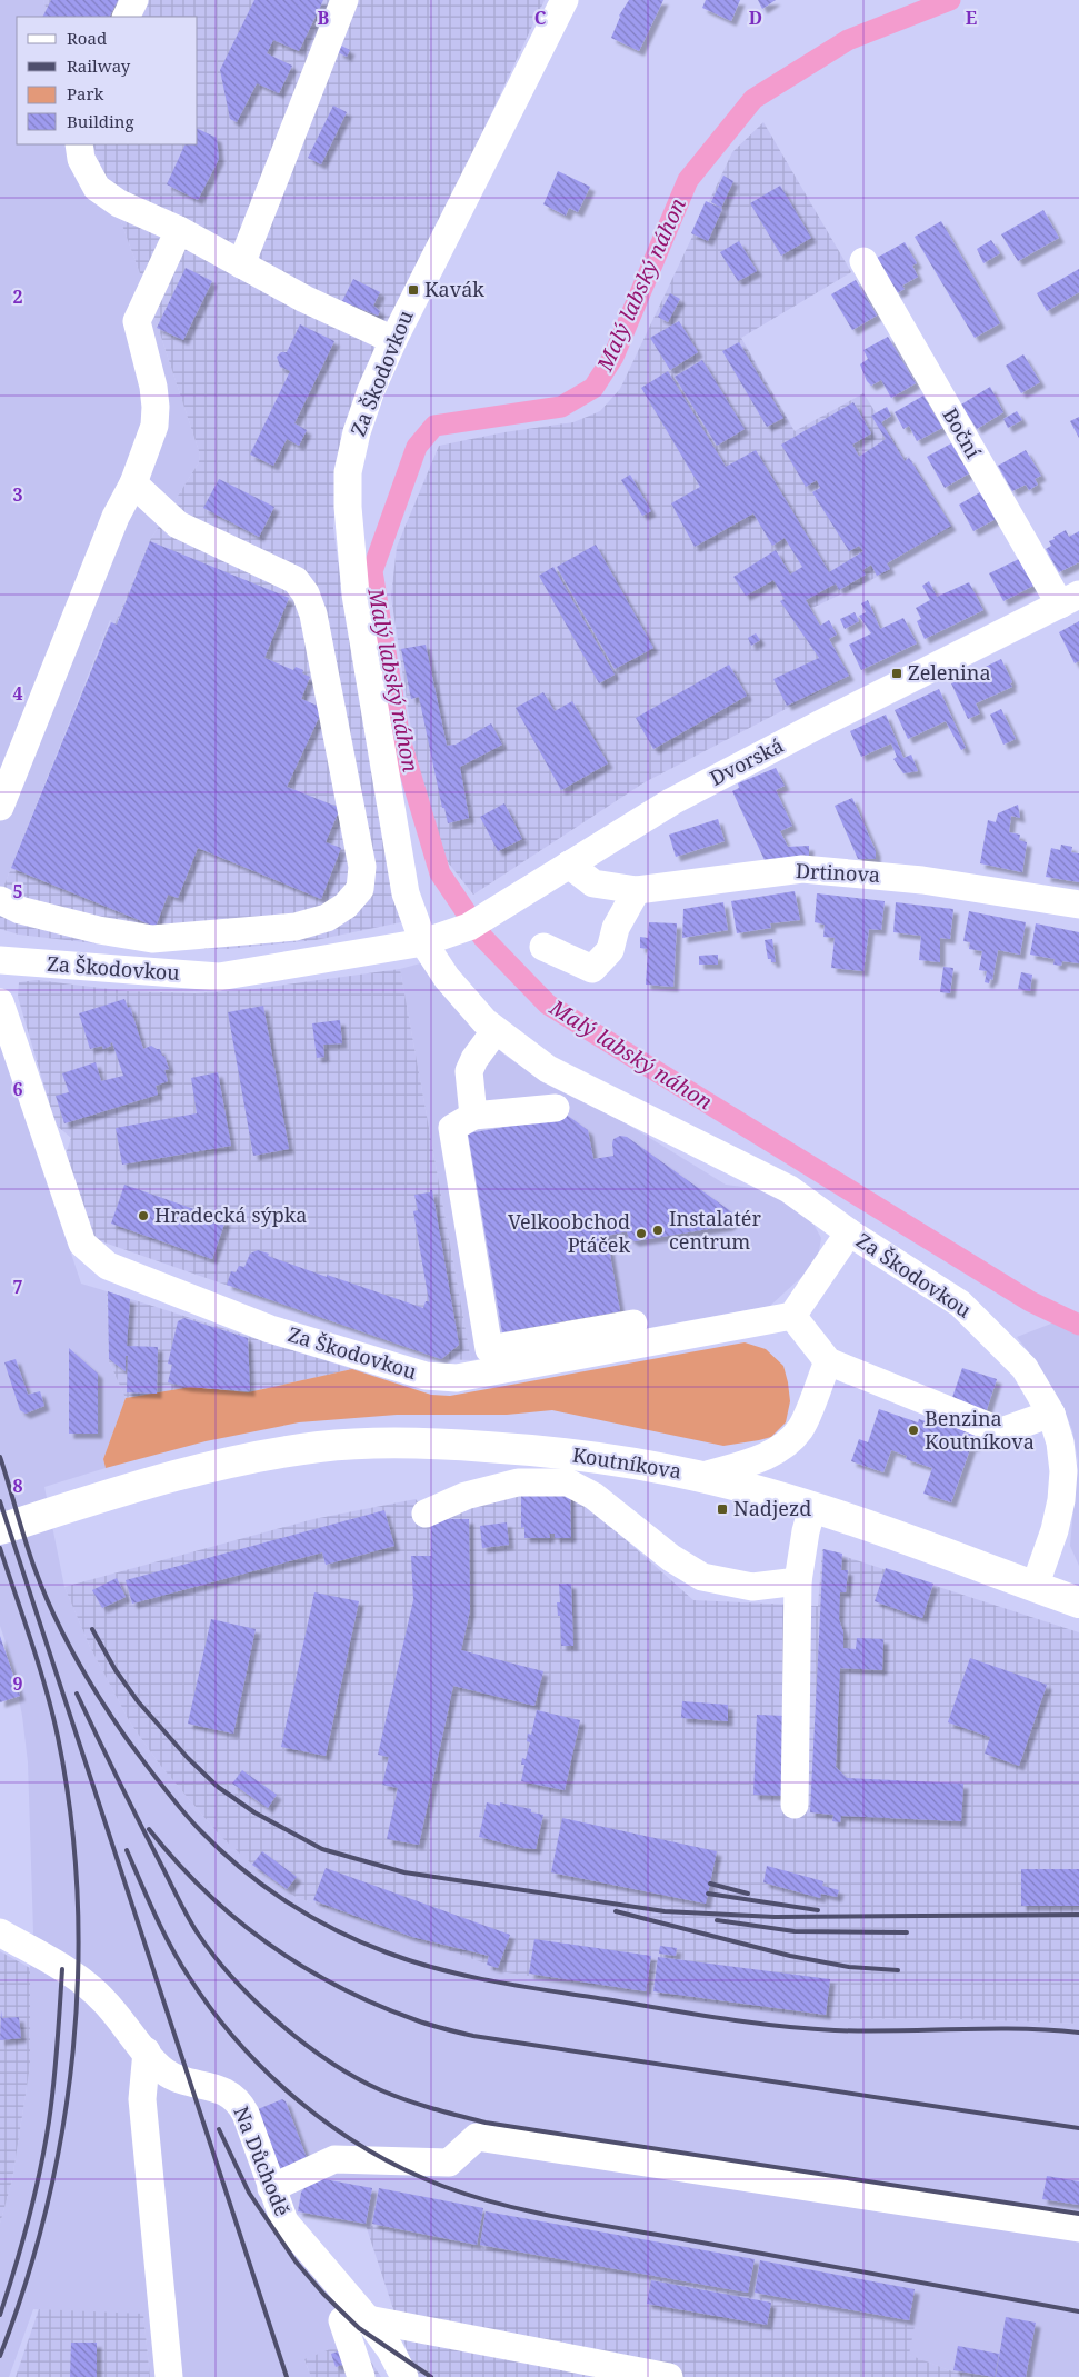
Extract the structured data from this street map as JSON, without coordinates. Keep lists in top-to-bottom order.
{
  "streets": {
    "main road": ["Koutníkova"],
    "street": [
      "Za Škodovkou",
      "Boční",
      "Dvorská",
      "Drtinova",
      "Na Důchodě"
    ]
  },
  "crossings": [
    ["Za Škodovkou", "Dvorská"],
    ["Za Škodovkou", "Koutníkova"],
    ["Boční", "Dvorská"],
    ["Dvorská", "Drtinova"]
  ],
  "water": ["Malý labský náhon"],
  "places": {
    "transit": ["Kavák", "Zelenina", "Nadjezd"],
    "other": [
      "Hradecká sýpka",
      "Instalatér centrum",
      "Velkoobchod Ptáček",
      "Benzina Koutníkova"
    ]
  },
  "legend": [
    "Road",
    "Railway",
    "Park",
    "Building"
  ],
  "grid": {
    "columns": [
      "B",
      "C",
      "D",
      "E"
    ],
    "rows": [
      "2",
      "3",
      "4",
      "5",
      "6",
      "7",
      "8",
      "9"
    ]
  }
}
